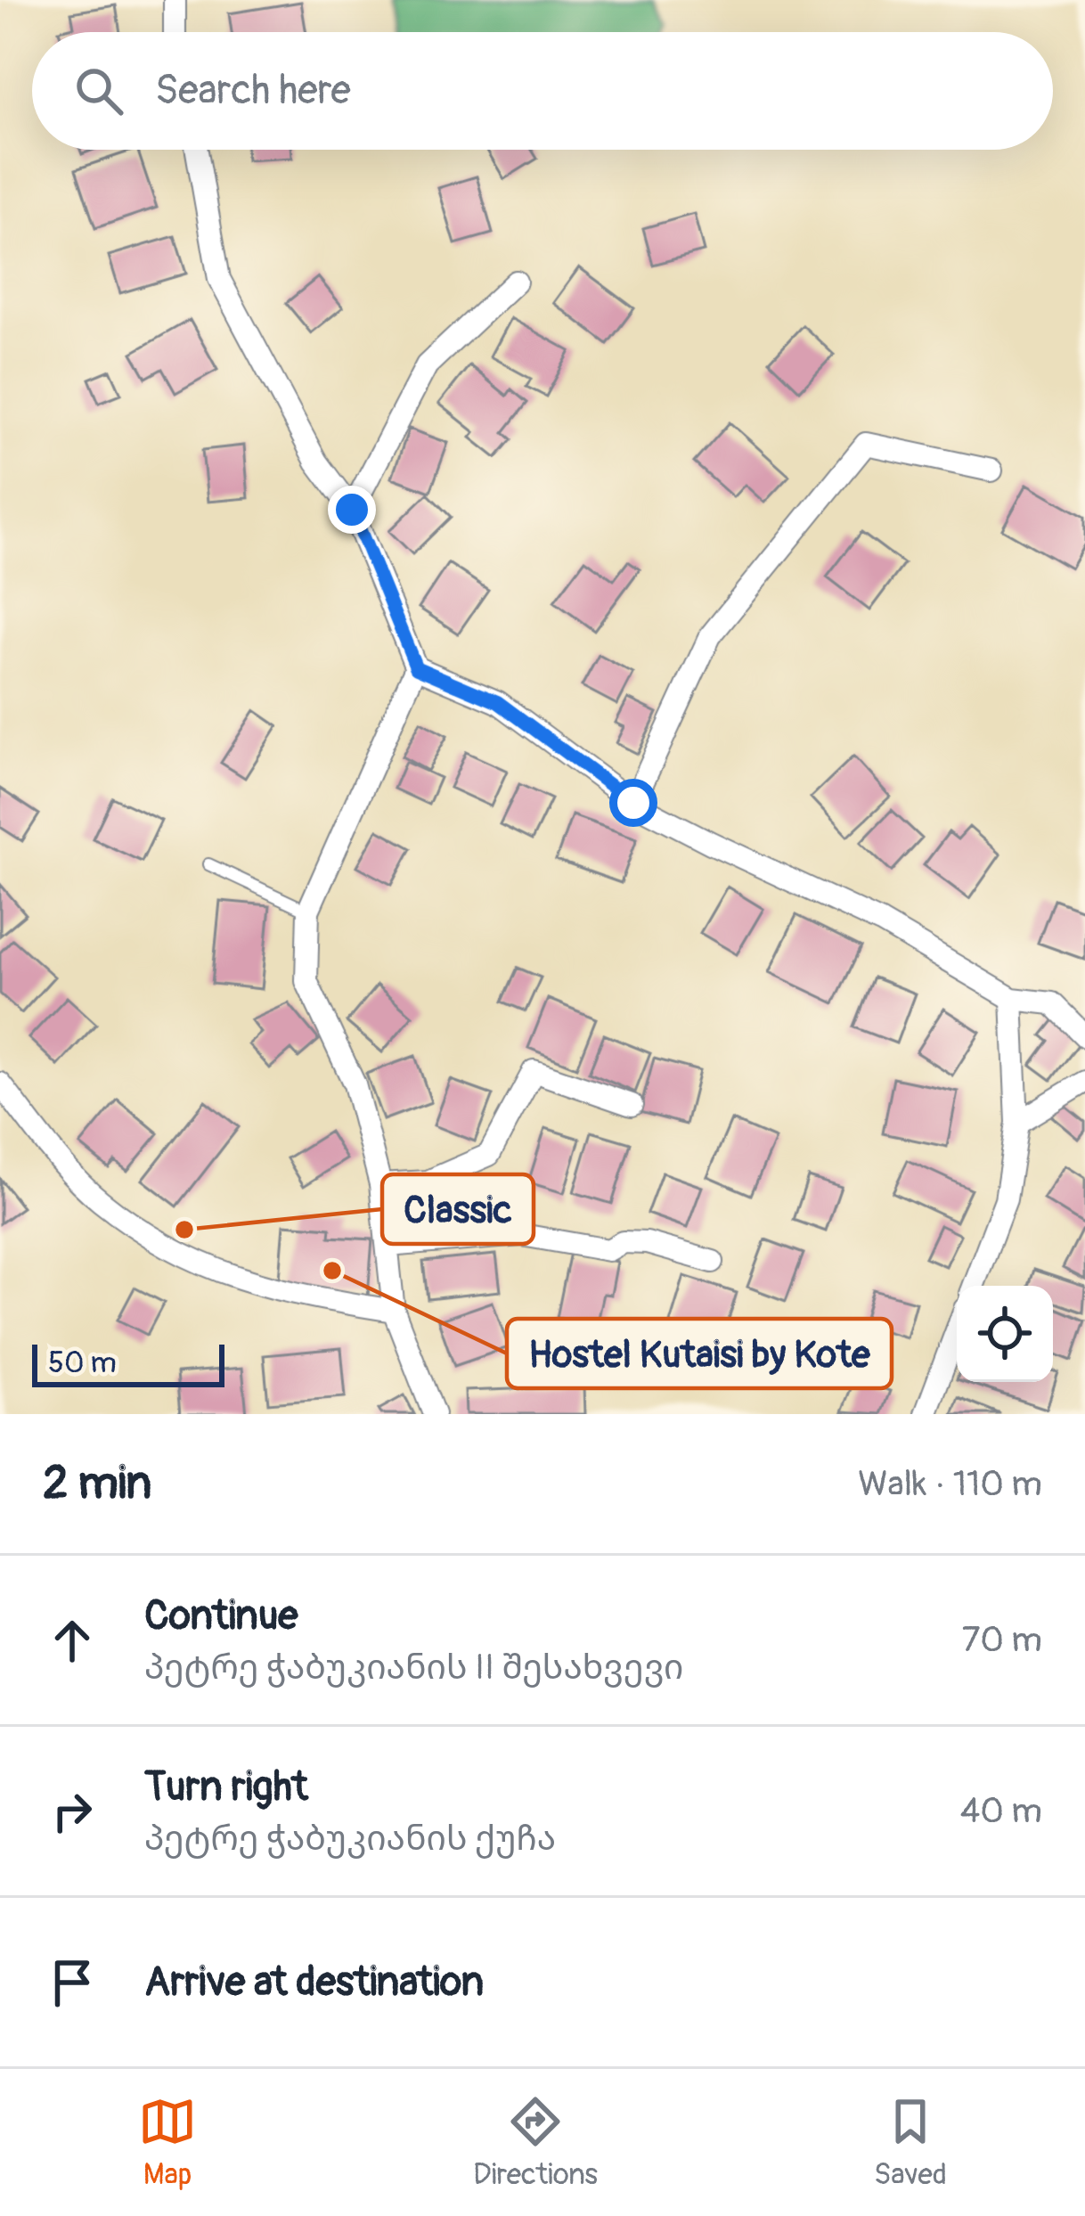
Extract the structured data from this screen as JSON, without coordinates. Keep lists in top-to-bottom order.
{
  "places": ["Classic", "Hostel Kutaisi by Kote"],
  "scale_bar": "50 m",
  "page": {
    "search": "Search here",
    "scale": "50 m",
    "heading": ["2 min", "Walk · 110 m"],
    "list": [
      ["Continue", "პეტრე ჭაბუკიანის II შესახვევი", "70 m"],
      ["Turn right", "პეტრე ჭაბუკიანის ქუჩა", "40 m"],
      "Arrive at destination"
    ],
    "nav": ["Map", "Directions", "Saved"]
  }
}
